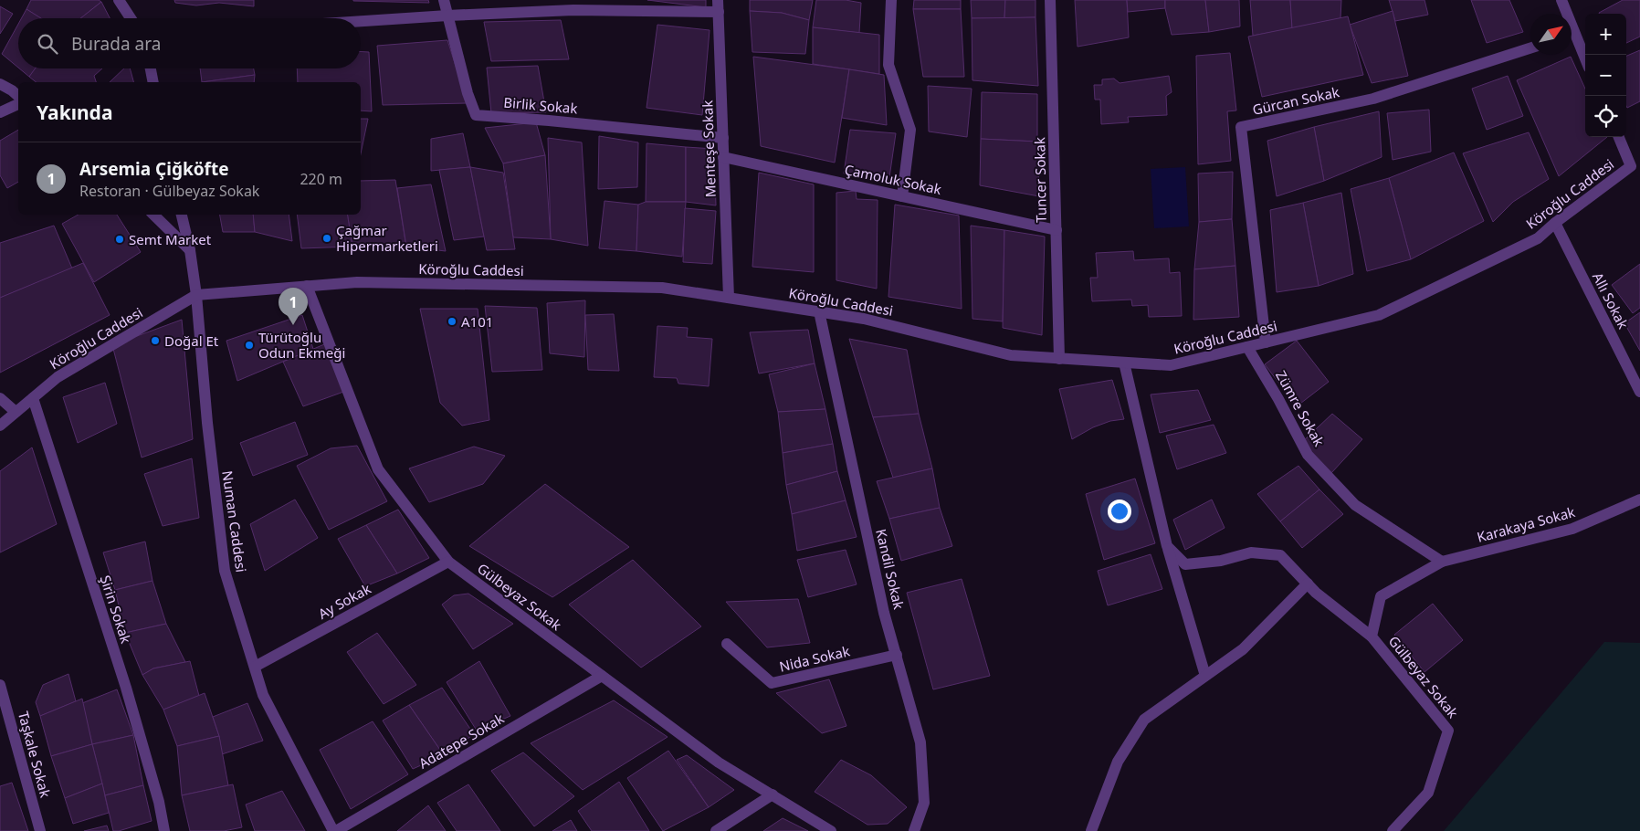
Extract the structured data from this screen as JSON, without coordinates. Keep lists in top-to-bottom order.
{
  "streets": {
    "street": [
      "Gürcan Sokak",
      "Birlik Sokak",
      "Menteşe Sokak",
      "Çamoluk Sokak",
      "Tuncer Sokak",
      "Köroğlu Caddesi",
      "Allı Sokak",
      "Zümre Sokak",
      "Numan Caddesi",
      "Karakaya Sokak",
      "Kandil Sokak",
      "Gülbeyaz Sokak",
      "Ay Sokak",
      "Şirin Sokak",
      "Nida Sokak",
      "Adatepe Sokak",
      "Taşkale Sokak"
    ]
  },
  "crossings": [
    ["Gürcan Sokak", "Köroğlu Caddesi"],
    ["Birlik Sokak", "Menteşe Sokak"],
    ["Menteşe Sokak", "Çamoluk Sokak"],
    ["Menteşe Sokak", "Köroğlu Caddesi"],
    ["Çamoluk Sokak", "Tuncer Sokak"],
    ["Tuncer Sokak", "Köroğlu Caddesi"],
    ["Köroğlu Caddesi", "Allı Sokak"],
    ["Köroğlu Caddesi", "Zümre Sokak"],
    ["Köroğlu Caddesi", "Numan Caddesi"],
    ["Köroğlu Caddesi", "Kandil Sokak"],
    ["Köroğlu Caddesi", "Gülbeyaz Sokak"],
    ["Köroğlu Caddesi", "Şirin Sokak"],
    ["Zümre Sokak", "Karakaya Sokak"],
    ["Zümre Sokak", "Gülbeyaz Sokak"],
    ["Numan Caddesi", "Ay Sokak"],
    ["Numan Caddesi", "Adatepe Sokak"],
    ["Karakaya Sokak", "Gülbeyaz Sokak"],
    ["Kandil Sokak", "Nida Sokak"],
    ["Gülbeyaz Sokak", "Ay Sokak"],
    ["Gülbeyaz Sokak", "Adatepe Sokak"]
  ],
  "places": [
    "Çağmar Hipermarketleri",
    "Semt Market",
    "A101",
    "Doğal Et",
    "Türütoğlu Odun Ekmeği"
  ],
  "north": "top right",
  "page": {
    "map_buttons": ["+", "−"],
    "search": "Burada ara",
    "heading": "Yakında",
    "list": [
      {
        "mark": "1",
        "name": "Arsemia Çiğköfte",
        "note": "Restoran · Gülbeyaz Sokak",
        "value": "220 m"
      }
    ],
    "pins": "1"
  }
}
